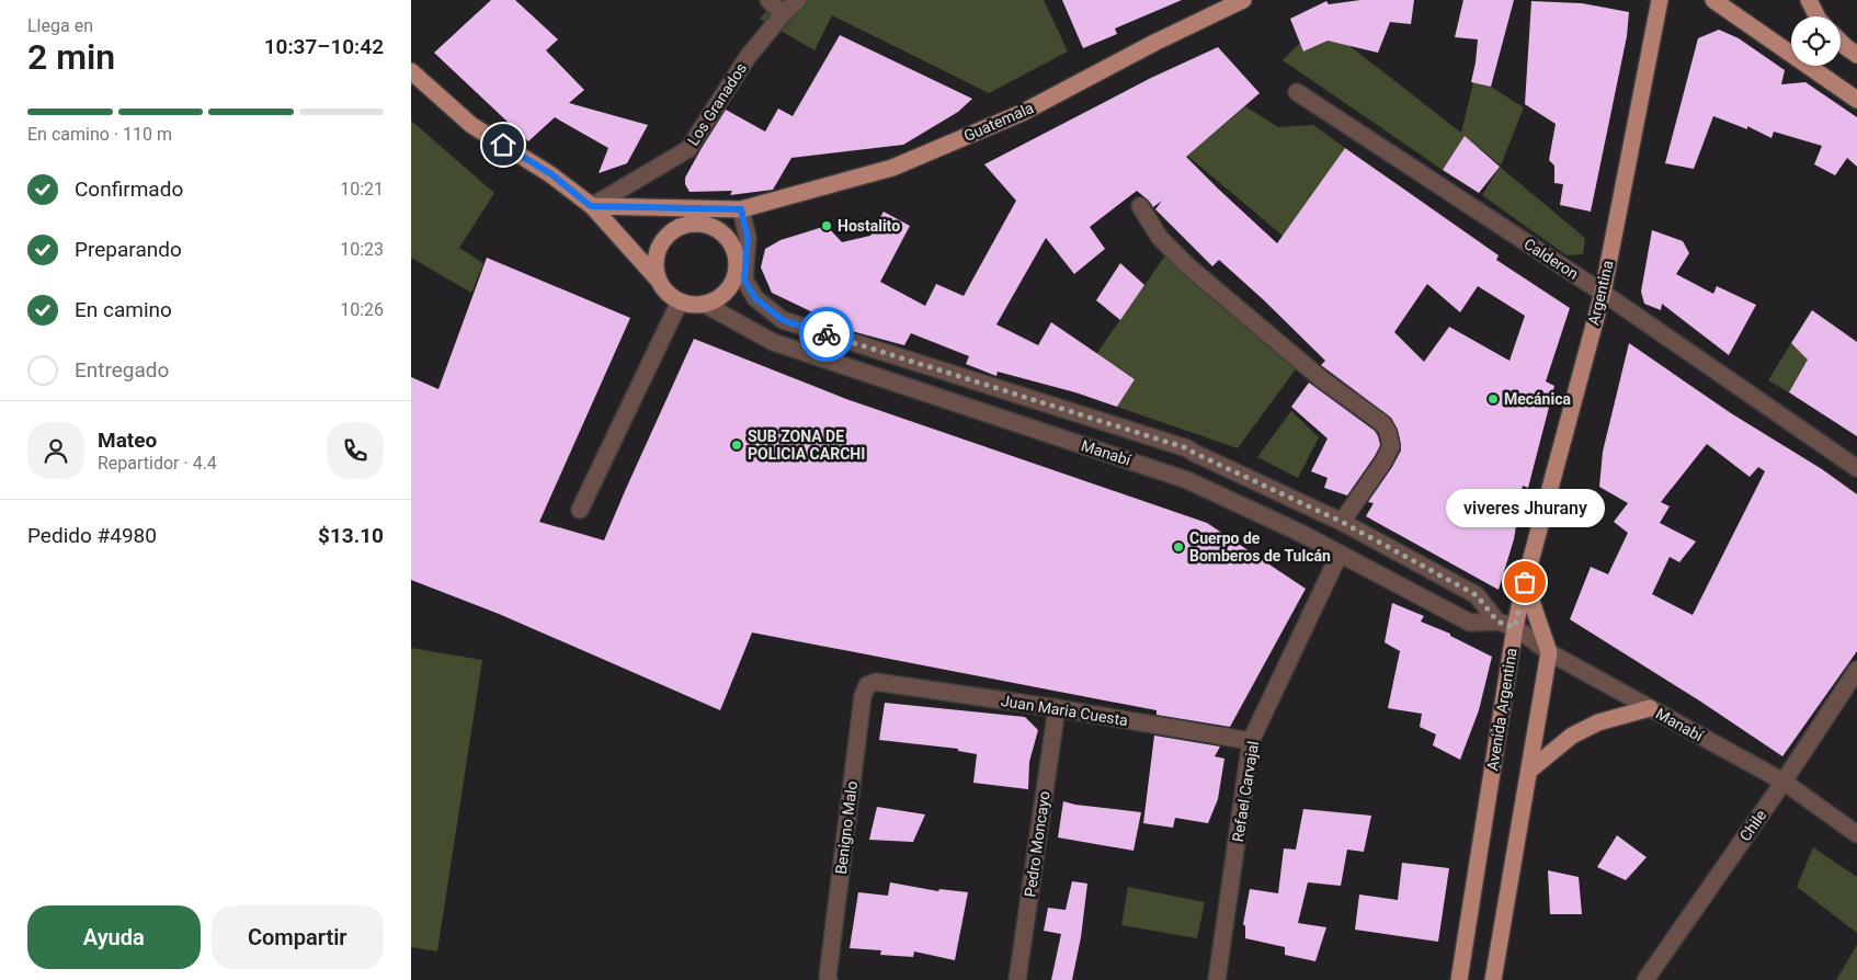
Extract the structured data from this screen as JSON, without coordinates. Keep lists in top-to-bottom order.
{
  "streets": {
    "main road": ["Guatemala", "Argentina", "Avenida Argentina"],
    "street": [
      "Los Granados",
      "Calderon",
      "Manabí",
      "Juan Maria Cuesta",
      "Refael Carvajal",
      "Chile",
      "Benigno Malo",
      "Pedro Moncayo"
    ]
  },
  "crossings": [
    ["Los Granados", "Guatemala"],
    ["Guatemala", "Manabí"],
    ["Calderon", "Argentina"],
    ["Argentina", "Avenida Argentina"],
    ["Manabí", "Avenida Argentina"],
    ["Manabí", "Refael Carvajal"],
    ["Manabí", "Chile"],
    ["Juan Maria Cuesta", "Refael Carvajal"],
    ["Juan Maria Cuesta", "Benigno Malo"],
    ["Juan Maria Cuesta", "Pedro Moncayo"]
  ],
  "places": [
    "Hostalito",
    "Mecánica",
    "SUB ZONA DE POLICIA CARCHI",
    "Cuerpo de Bomberos de Tulcán",
    "viveres Jhurany"
  ],
  "page": {
    "heading": ["2 min", "Llega en", "10:37–10:42"],
    "panel": [
      "Mateo",
      "Repartidor · 4.4",
      "Pedido #4980",
      "$13.10"
    ],
    "bar": "En camino · 110 m",
    "list": [
      ["Confirmado", "10:21"],
      ["Preparando", "10:23"],
      ["En camino", "10:26"],
      "Entregado"
    ],
    "bubble": "viveres Jhurany",
    "buttons": ["Ayuda", "Compartir"]
  }
}
